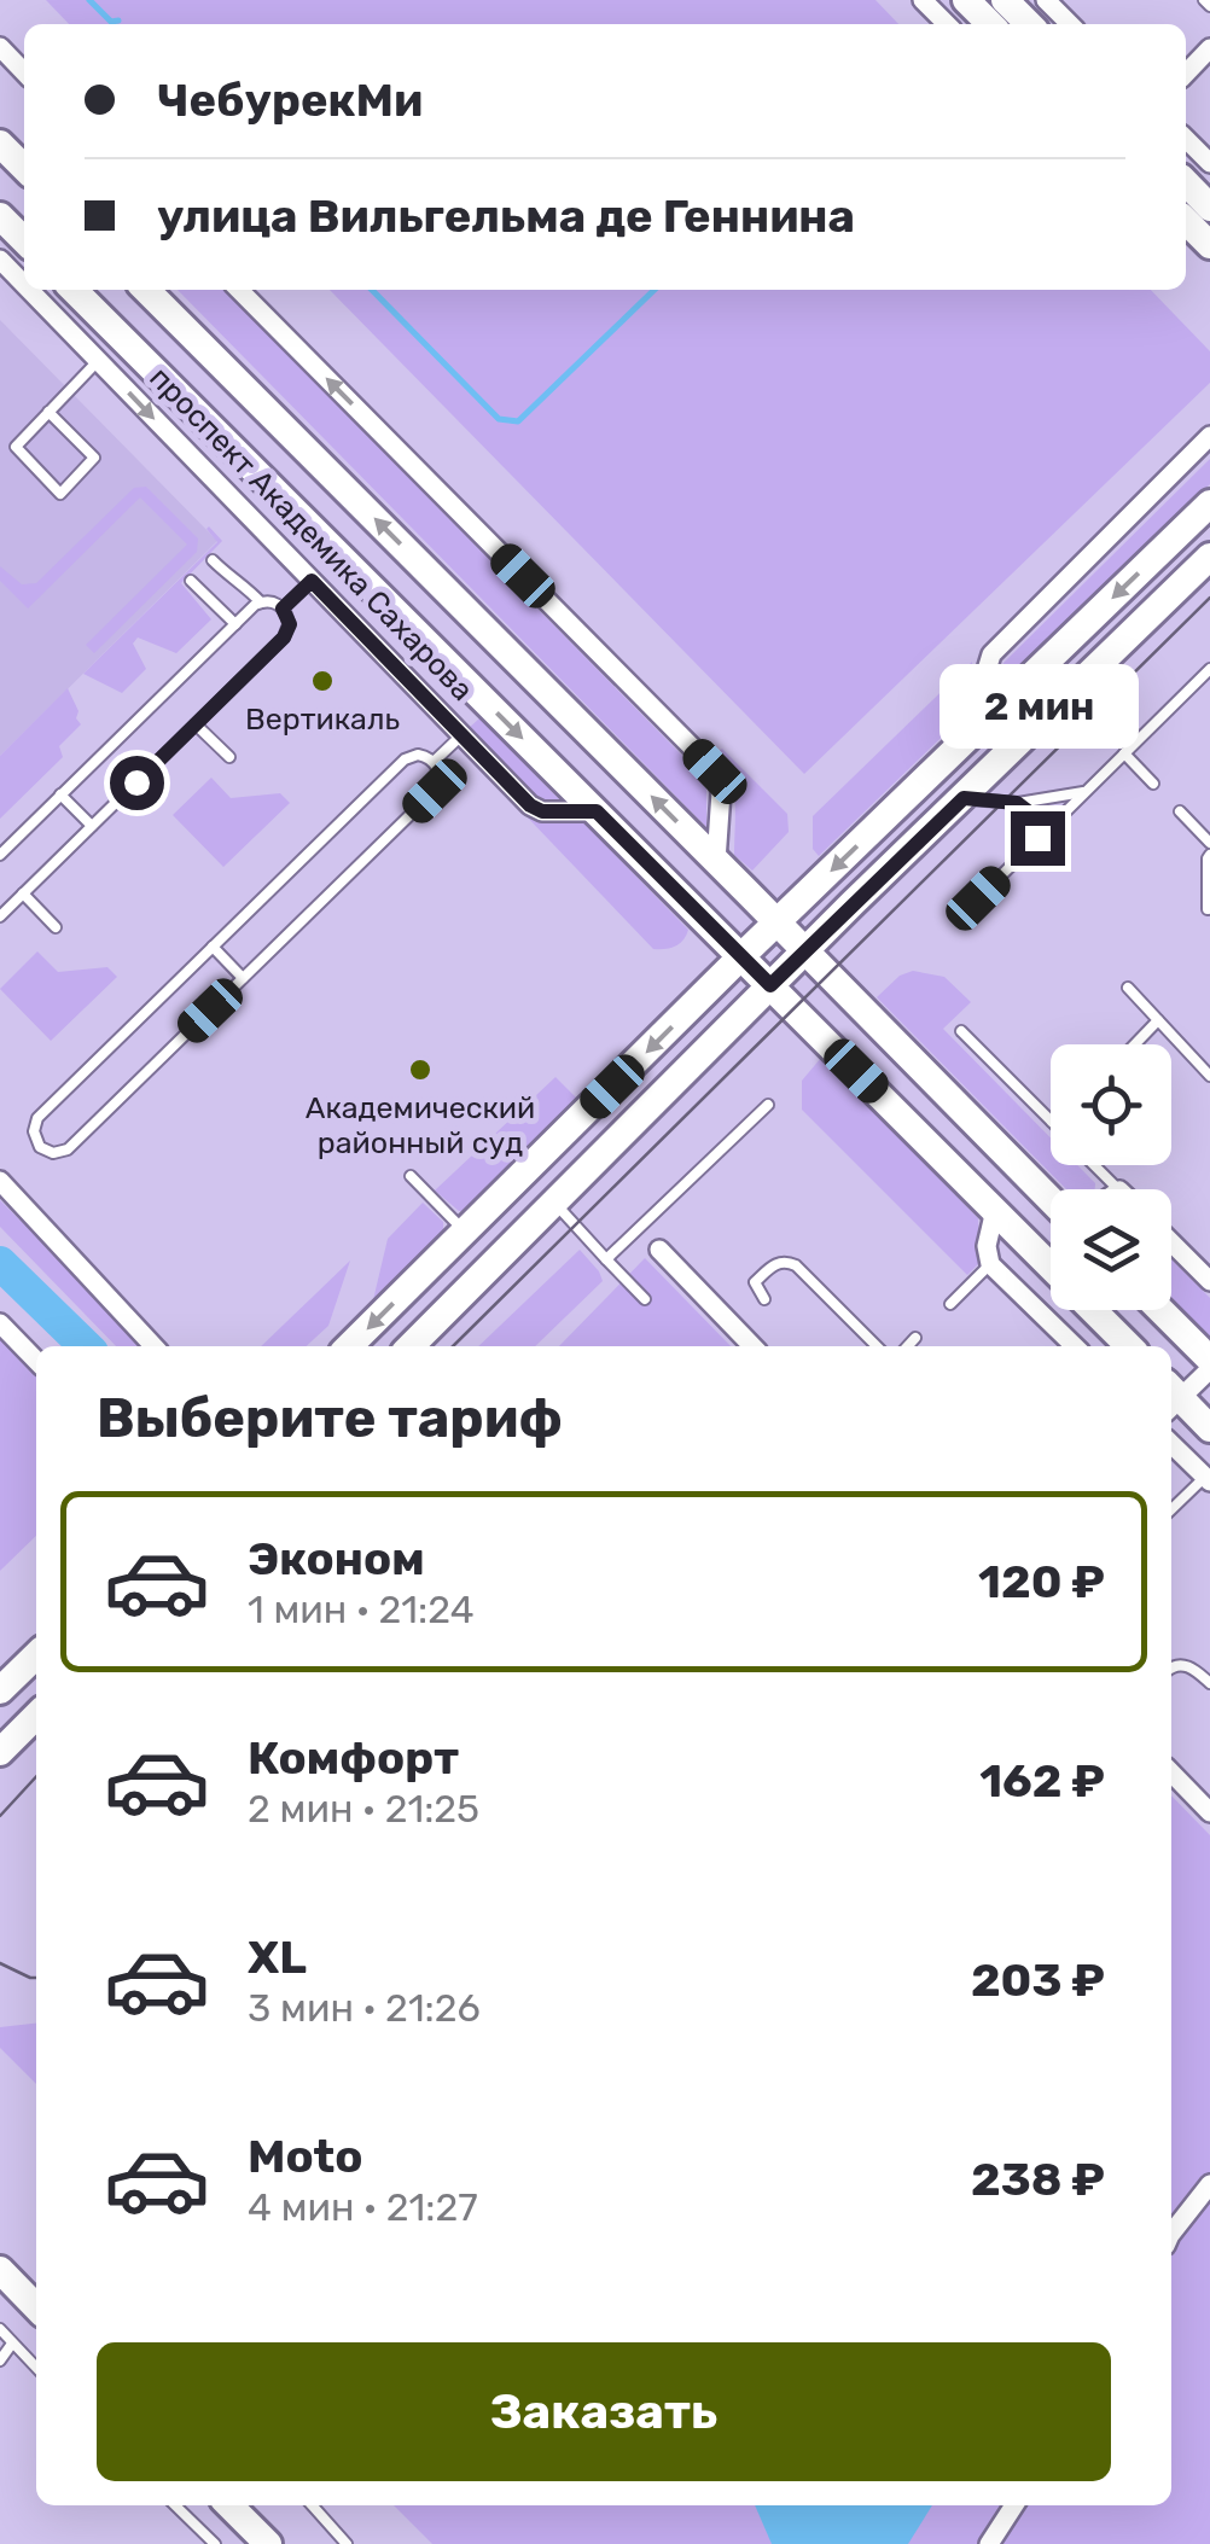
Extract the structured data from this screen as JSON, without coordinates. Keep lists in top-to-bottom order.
{
  "streets": {
    "street": ["проспект Академика Сахарова"]
  },
  "places": ["Вертикаль", "Академический районный суд"],
  "page": {
    "banner": ["ЧебурекМи", "улица Вильгельма де Геннина"],
    "bubble": "2 мин",
    "heading": "Выберите тариф",
    "list": [
      {
        "name": "Эконом",
        "note": "1 мин · 21:24",
        "value": "120 ₽"
      },
      {
        "name": "Комфорт",
        "note": "2 мин · 21:25",
        "value": "162 ₽"
      },
      {
        "name": "XL",
        "note": "3 мин · 21:26",
        "value": "203 ₽"
      },
      {
        "name": "Moto",
        "note": "4 мин · 21:27",
        "value": "238 ₽"
      }
    ],
    "buttons": "Заказать"
  }
}
